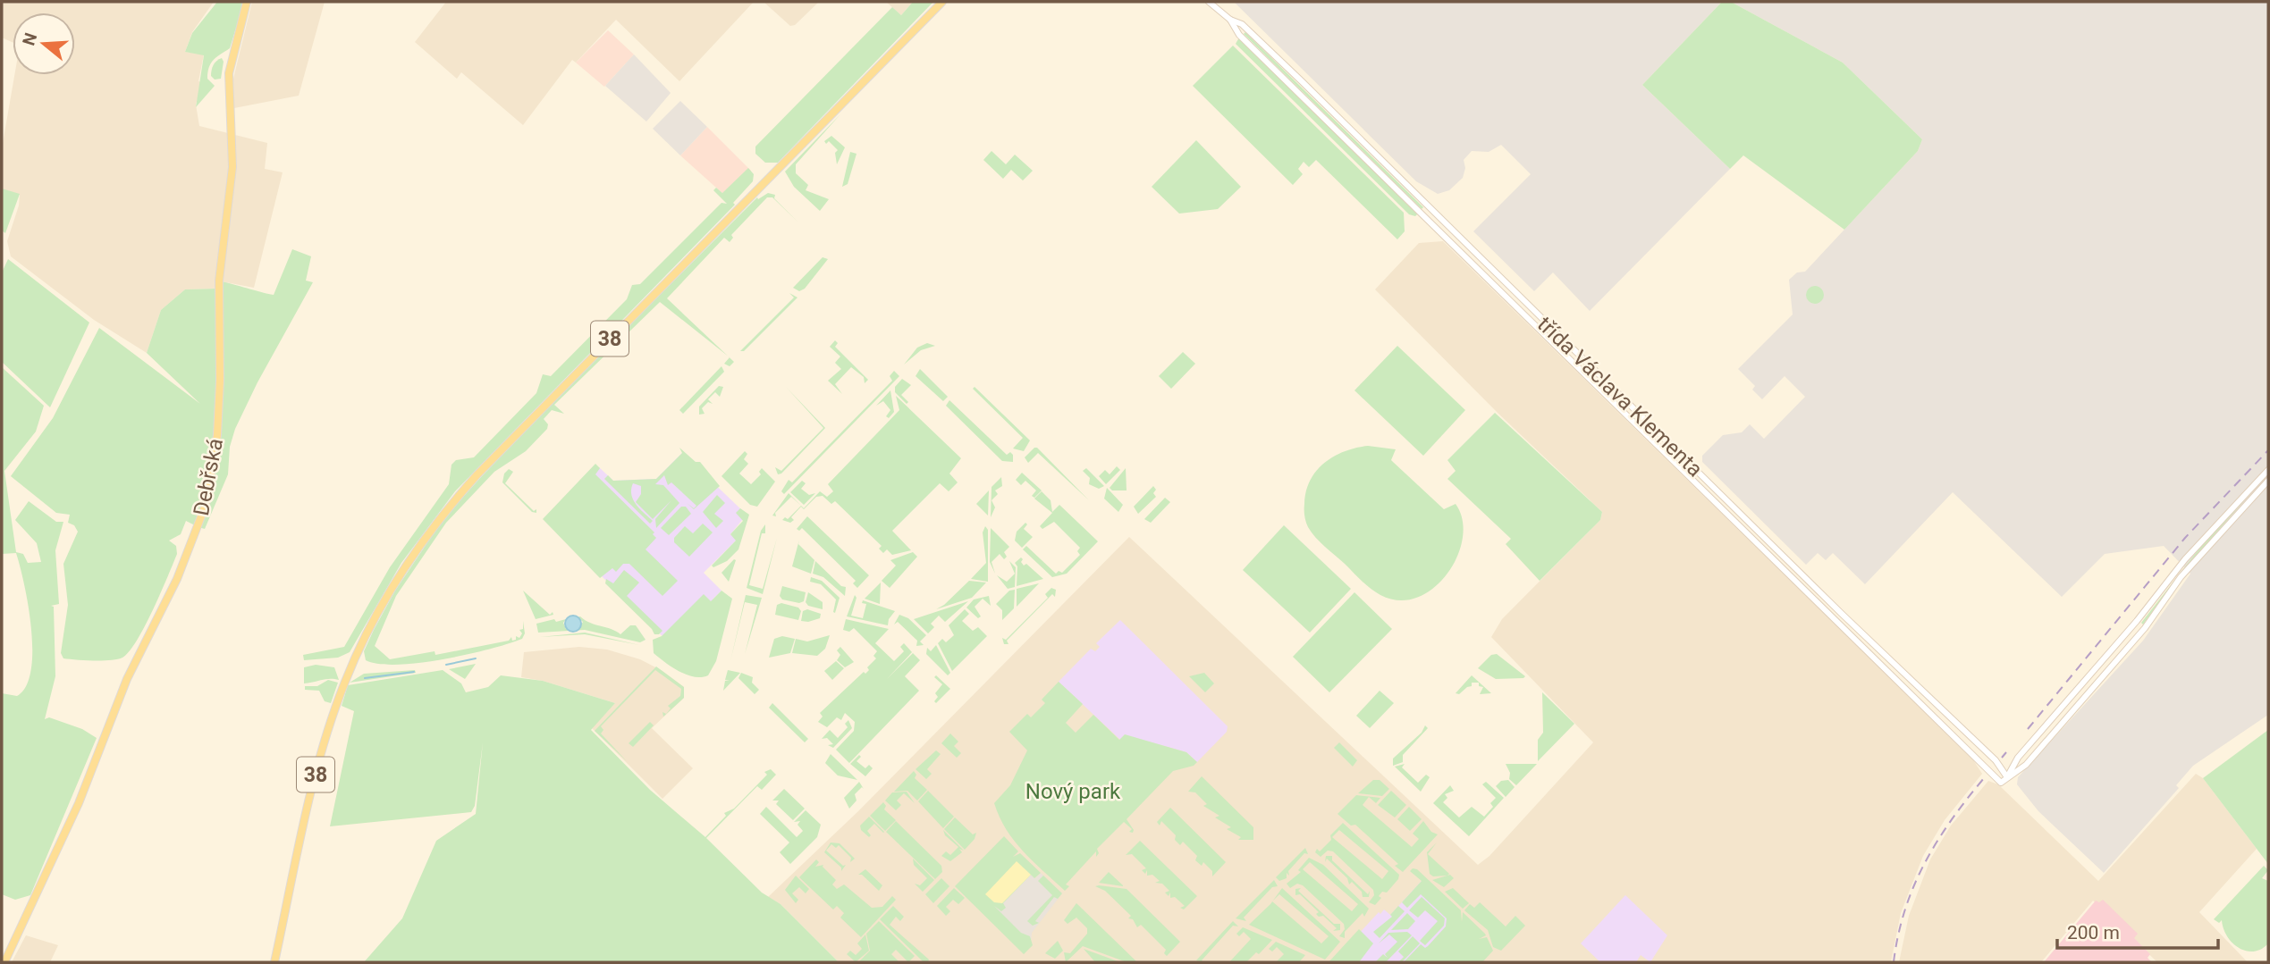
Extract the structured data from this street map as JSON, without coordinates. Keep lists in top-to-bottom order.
{
  "streets": {
    "main road": ["38", "Debřská"],
    "street": ["třída Václava Klementa"]
  },
  "parks": ["Nový park"],
  "scale_bar": "200 m",
  "north": "left"
}
